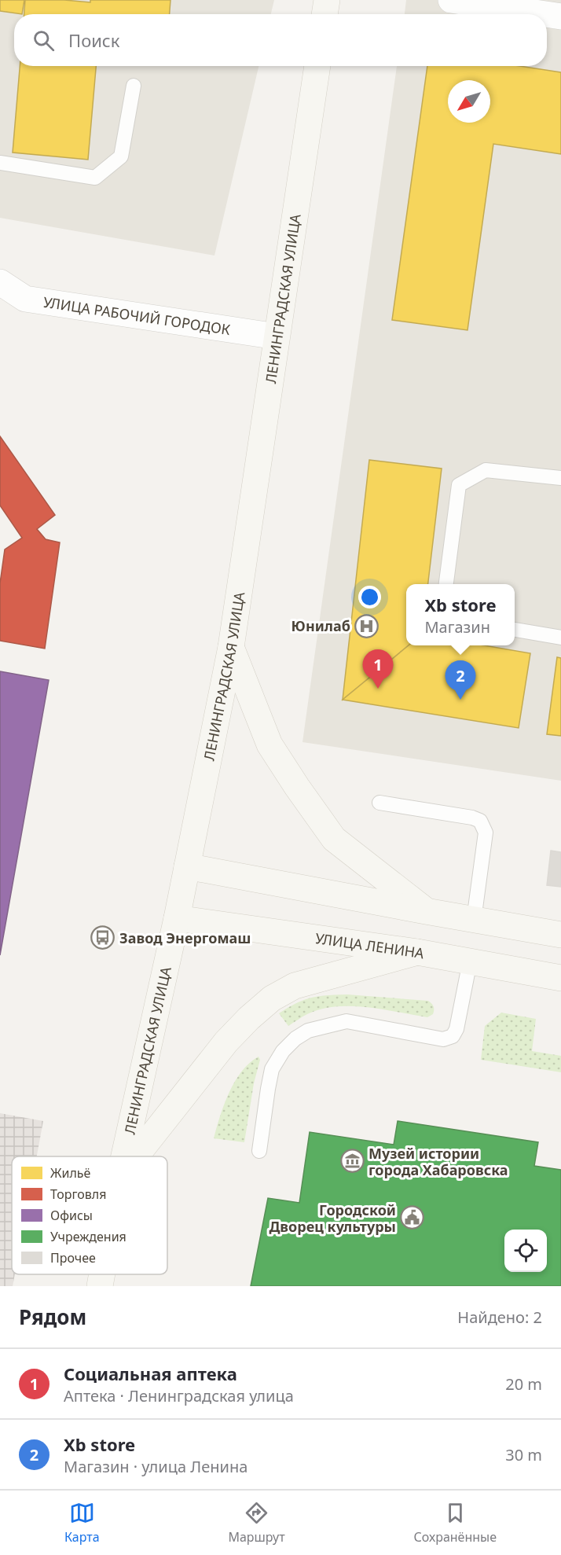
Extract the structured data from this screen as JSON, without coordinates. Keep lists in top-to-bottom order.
{
  "streets": {
    "main road": ["ЛЕНИНГРАДСКАЯ УЛИЦА", "УЛИЦА ЛЕНИНА"],
    "street": ["УЛИЦА РАБОЧИЙ ГОРОДОК"]
  },
  "crossings": [
    ["ЛЕНИНГРАДСКАЯ УЛИЦА", "УЛИЦА РАБОЧИЙ ГОРОДОК"],
    ["ЛЕНИНГРАДСКАЯ УЛИЦА", "УЛИЦА ЛЕНИНА"]
  ],
  "places": {
    "hospital": ["Юнилаб"],
    "bus stop": ["Завод Энергомаш"],
    "museum": ["Музей истории города Хабаровска"],
    "public building": ["Городской Дворец культуры"]
  },
  "legend": [
    "Жильё",
    "Торговля",
    "Офисы",
    "Учреждения",
    "Прочее"
  ],
  "north": "bottom left",
  "page": {
    "search": "Поиск",
    "popup": ["Xb store", "Магазин"],
    "pins": ["1", "2"],
    "heading": ["Рядом", "Найдено: 2"],
    "list": [
      {
        "mark": "1",
        "name": "Социальная аптека",
        "note": "Аптека · Ленинградская улица",
        "value": "20 m"
      },
      {
        "mark": "2",
        "name": "Xb store",
        "note": "Магазин · улица Ленина",
        "value": "30 m"
      }
    ],
    "nav": ["Карта", "Маршрут", "Сохранённые"]
  }
}
